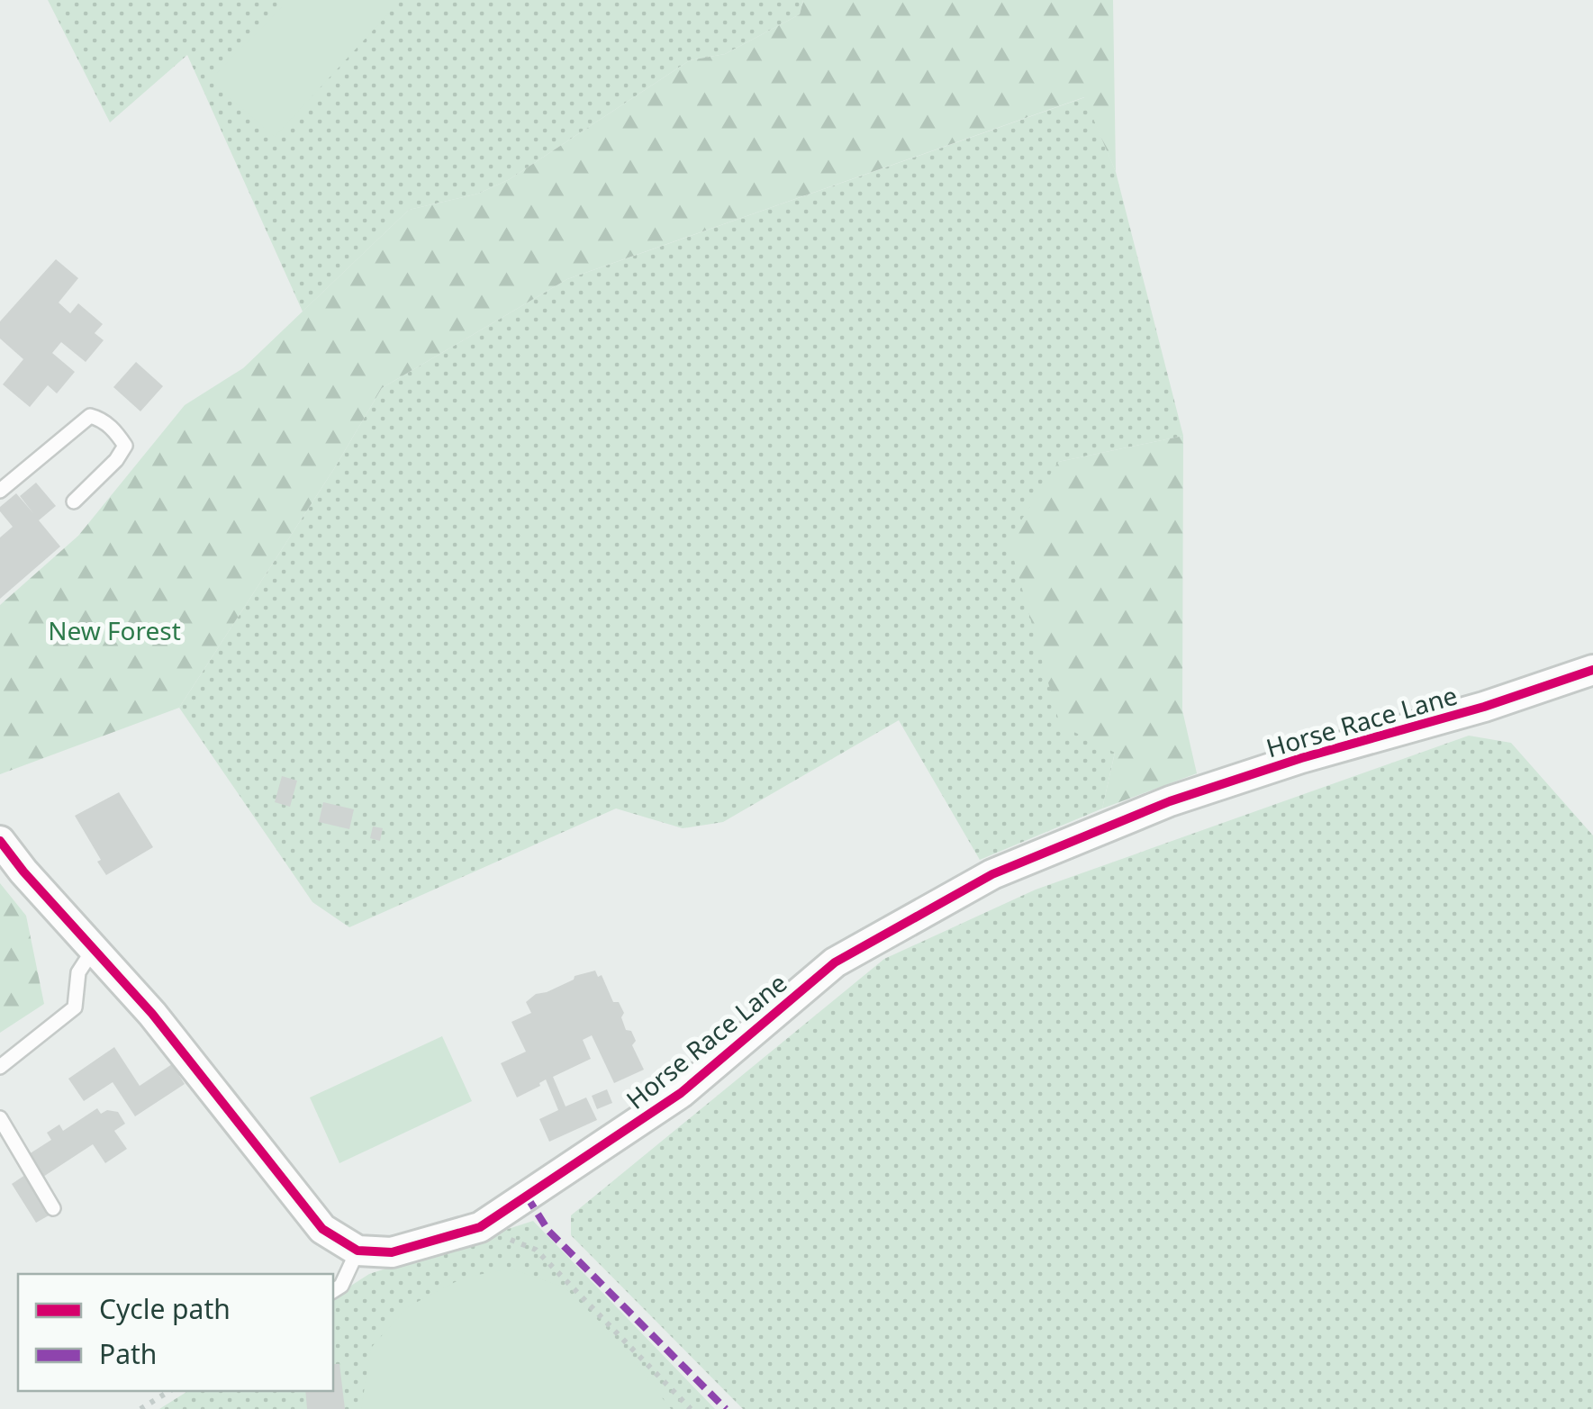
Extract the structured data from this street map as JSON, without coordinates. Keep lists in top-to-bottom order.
{
  "streets": {
    "street": ["Horse Race Lane"]
  },
  "parks": ["New Forest"],
  "legend": ["Cycle path", "Path"]
}
